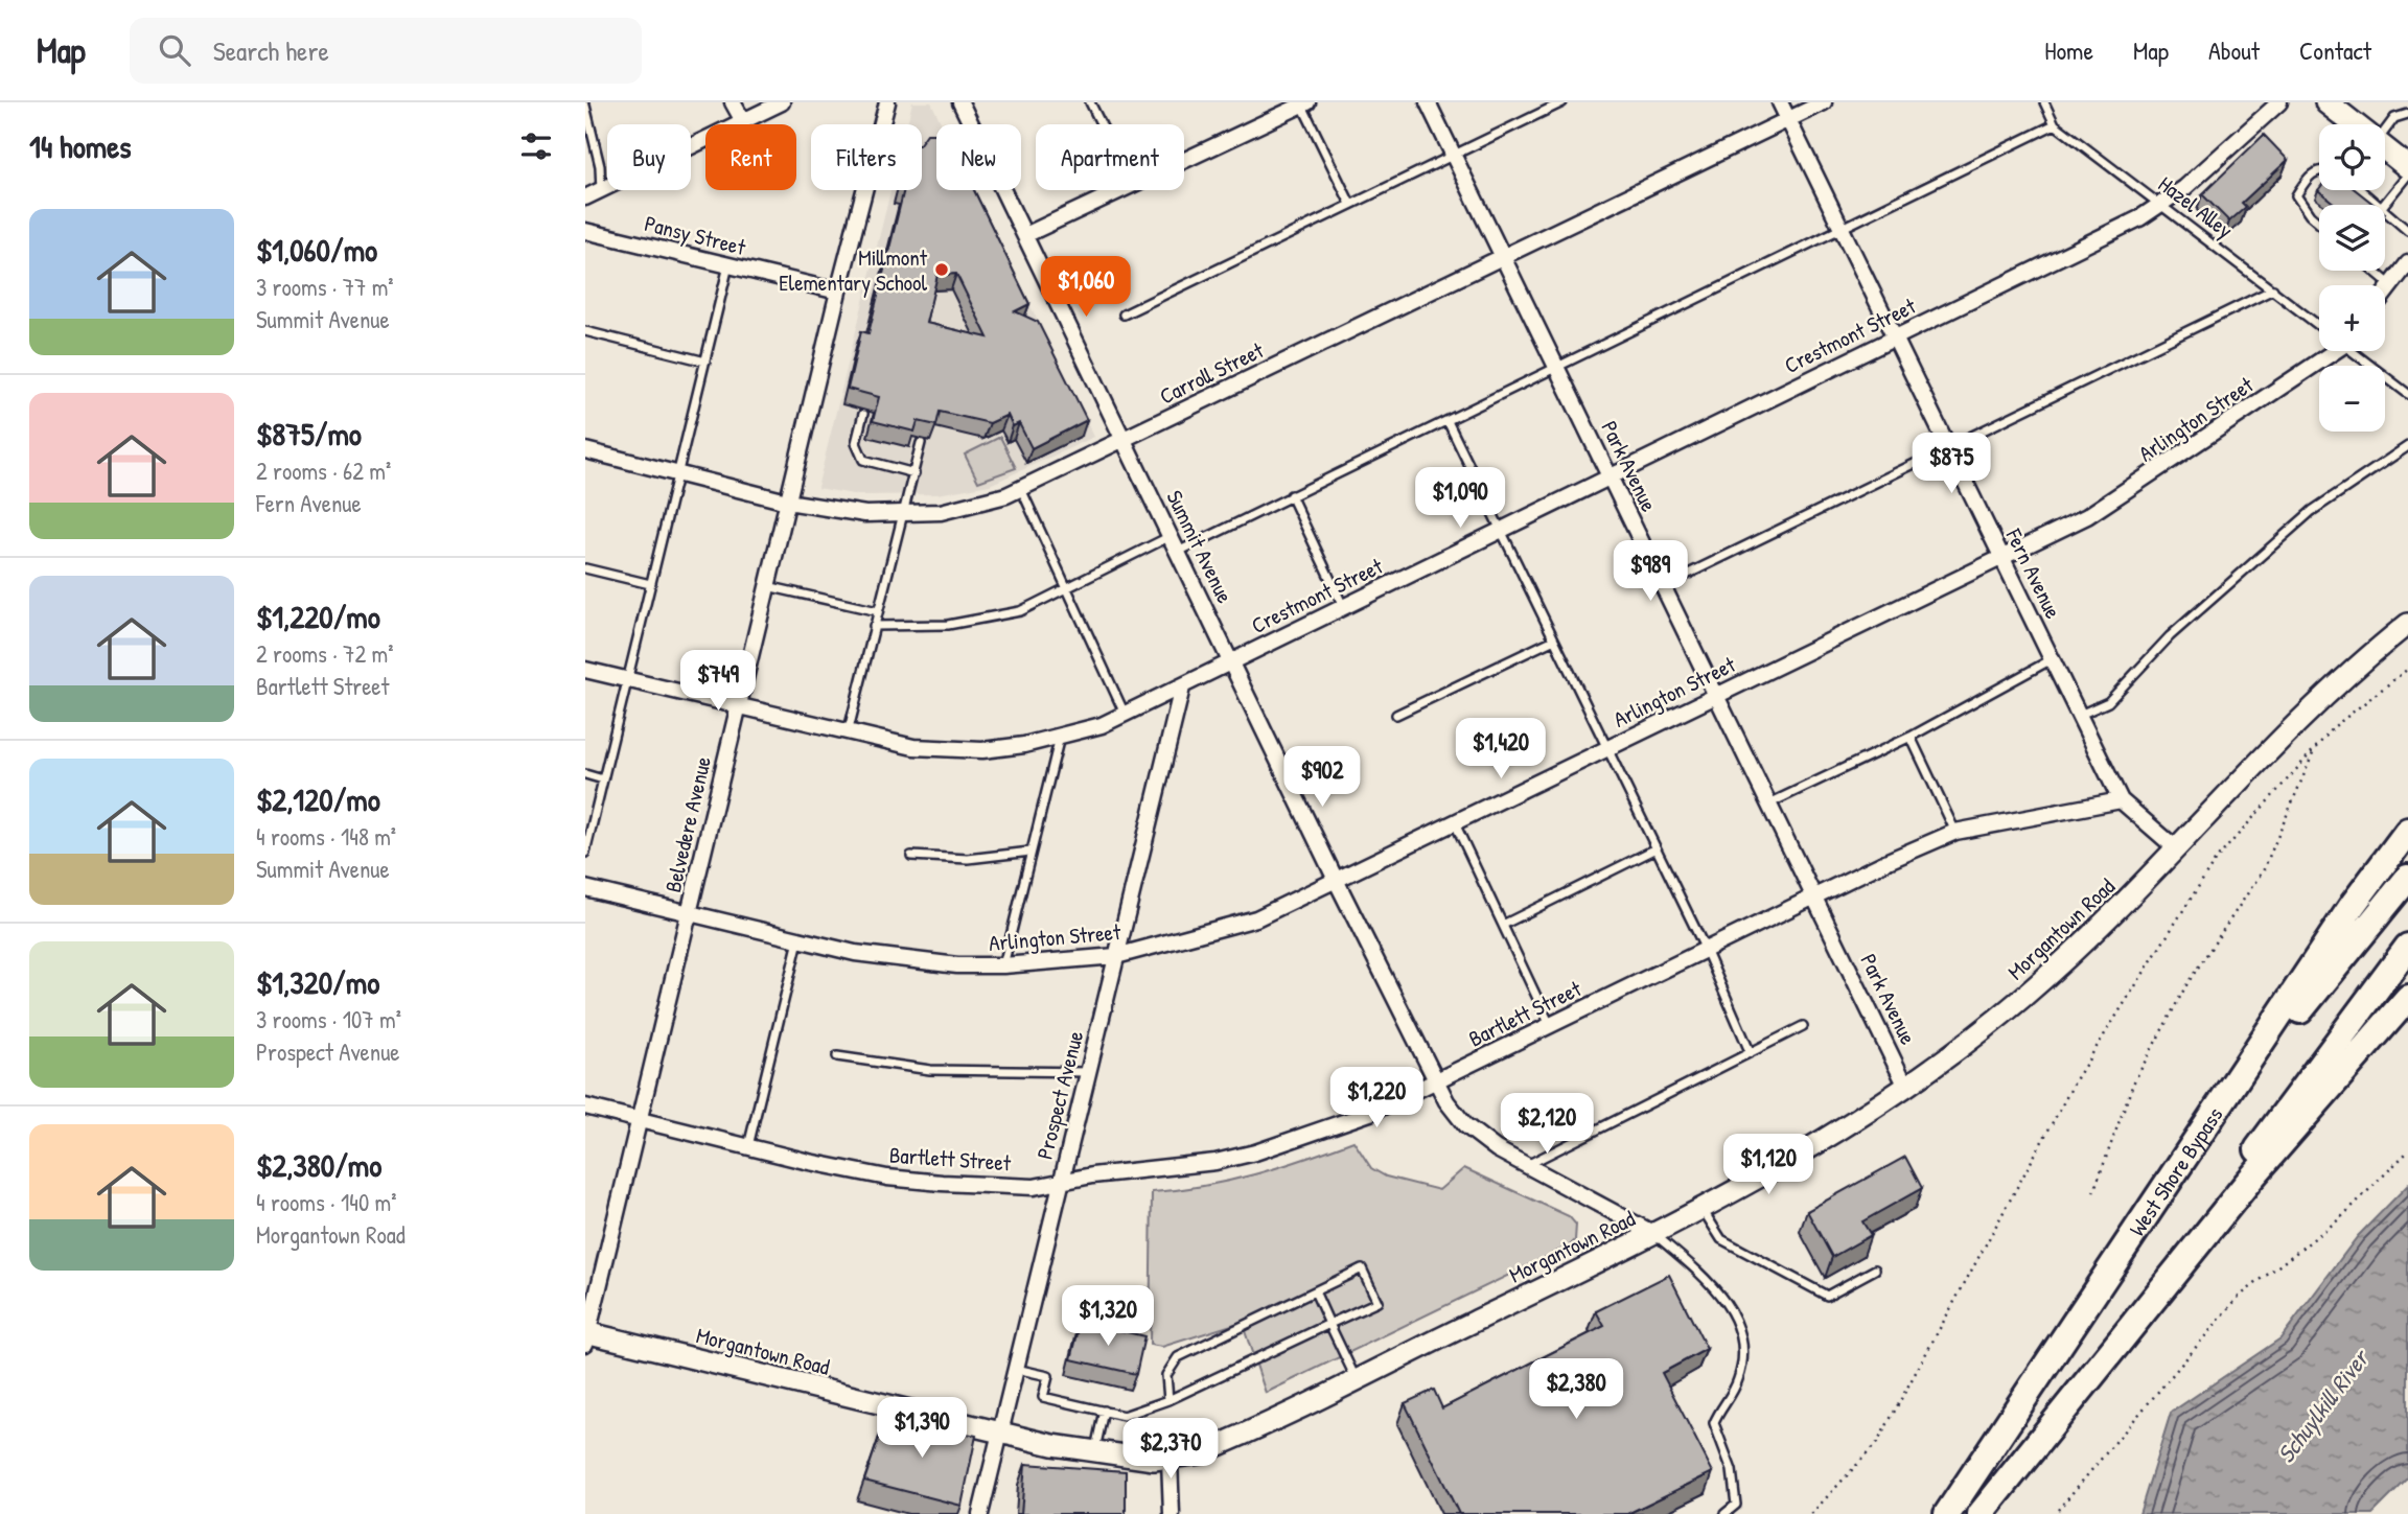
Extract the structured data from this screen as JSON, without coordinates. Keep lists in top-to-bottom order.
{
  "streets": {
    "highway": ["West Shore Bypass"],
    "main road": ["Morgantown Road"],
    "street": [
      "Pansy Street",
      "Crestmont Street",
      "Carroll Street",
      "Arlington Street",
      "Park Avenue",
      "Summit Avenue",
      "Fern Avenue",
      "Belvedere Avenue",
      "Bartlett Street",
      "Prospect Avenue"
    ],
    "lane": ["Hazel Alley"]
  },
  "crossings": [
    ["Hazel Alley", "Crestmont Street"],
    ["Pansy Street", "Belvedere Avenue"],
    ["Crestmont Street", "Park Avenue"],
    ["Crestmont Street", "Summit Avenue"],
    ["Crestmont Street", "Fern Avenue"],
    ["Crestmont Street", "Belvedere Avenue"],
    ["Crestmont Street", "Prospect Avenue"],
    ["Carroll Street", "Park Avenue"],
    ["Carroll Street", "Summit Avenue"],
    ["Carroll Street", "Fern Avenue"],
    ["Carroll Street", "Belvedere Avenue"],
    ["Arlington Street", "Park Avenue"],
    ["Arlington Street", "Summit Avenue"],
    ["Arlington Street", "Fern Avenue"],
    ["Arlington Street", "Belvedere Avenue"],
    ["Arlington Street", "Prospect Avenue"],
    ["Park Avenue", "Morgantown Road"],
    ["Park Avenue", "Bartlett Street"],
    ["Summit Avenue", "Morgantown Road"],
    ["Summit Avenue", "Bartlett Street"],
    ["Fern Avenue", "Morgantown Road"],
    ["Fern Avenue", "Bartlett Street"],
    ["Belvedere Avenue", "Morgantown Road"],
    ["Belvedere Avenue", "Bartlett Street"],
    ["Morgantown Road", "Prospect Avenue"],
    ["Bartlett Street", "Prospect Avenue"]
  ],
  "water": ["Schuylkill River"],
  "places": ["Millmont Elementary School"],
  "page": {
    "header": "Map",
    "search": "Search here",
    "nav": [
      "Home",
      "Map",
      "About",
      "Contact"
    ],
    "heading": "14 homes",
    "map_buttons": ["+", "−"],
    "chip": [
      "Buy",
      "Rent",
      "Filters",
      "New",
      "Apartment"
    ],
    "list": [
      {
        "name": "$1,060/mo",
        "note": "3 rooms · 77 m² · Summit Avenue"
      },
      {
        "name": "$875/mo",
        "note": "2 rooms · 62 m² · Fern Avenue"
      },
      {
        "name": "$1,220/mo",
        "note": "2 rooms · 72 m² · Bartlett Street"
      },
      {
        "name": "$2,120/mo",
        "note": "4 rooms · 148 m² · Summit Avenue"
      },
      {
        "name": "$1,320/mo",
        "note": "3 rooms · 107 m² · Prospect Avenue"
      },
      {
        "name": "$2,380/mo",
        "note": "4 rooms · 140 m² · Morgantown Road"
      }
    ],
    "price": [
      "$1,060",
      "$875",
      "$1,090",
      "$989",
      "$749",
      "$1,420",
      "$902",
      "$1,220",
      "$2,120",
      "$1,120",
      "$1,320",
      "$2,380",
      "$1,390",
      "$2,370"
    ]
  }
}
